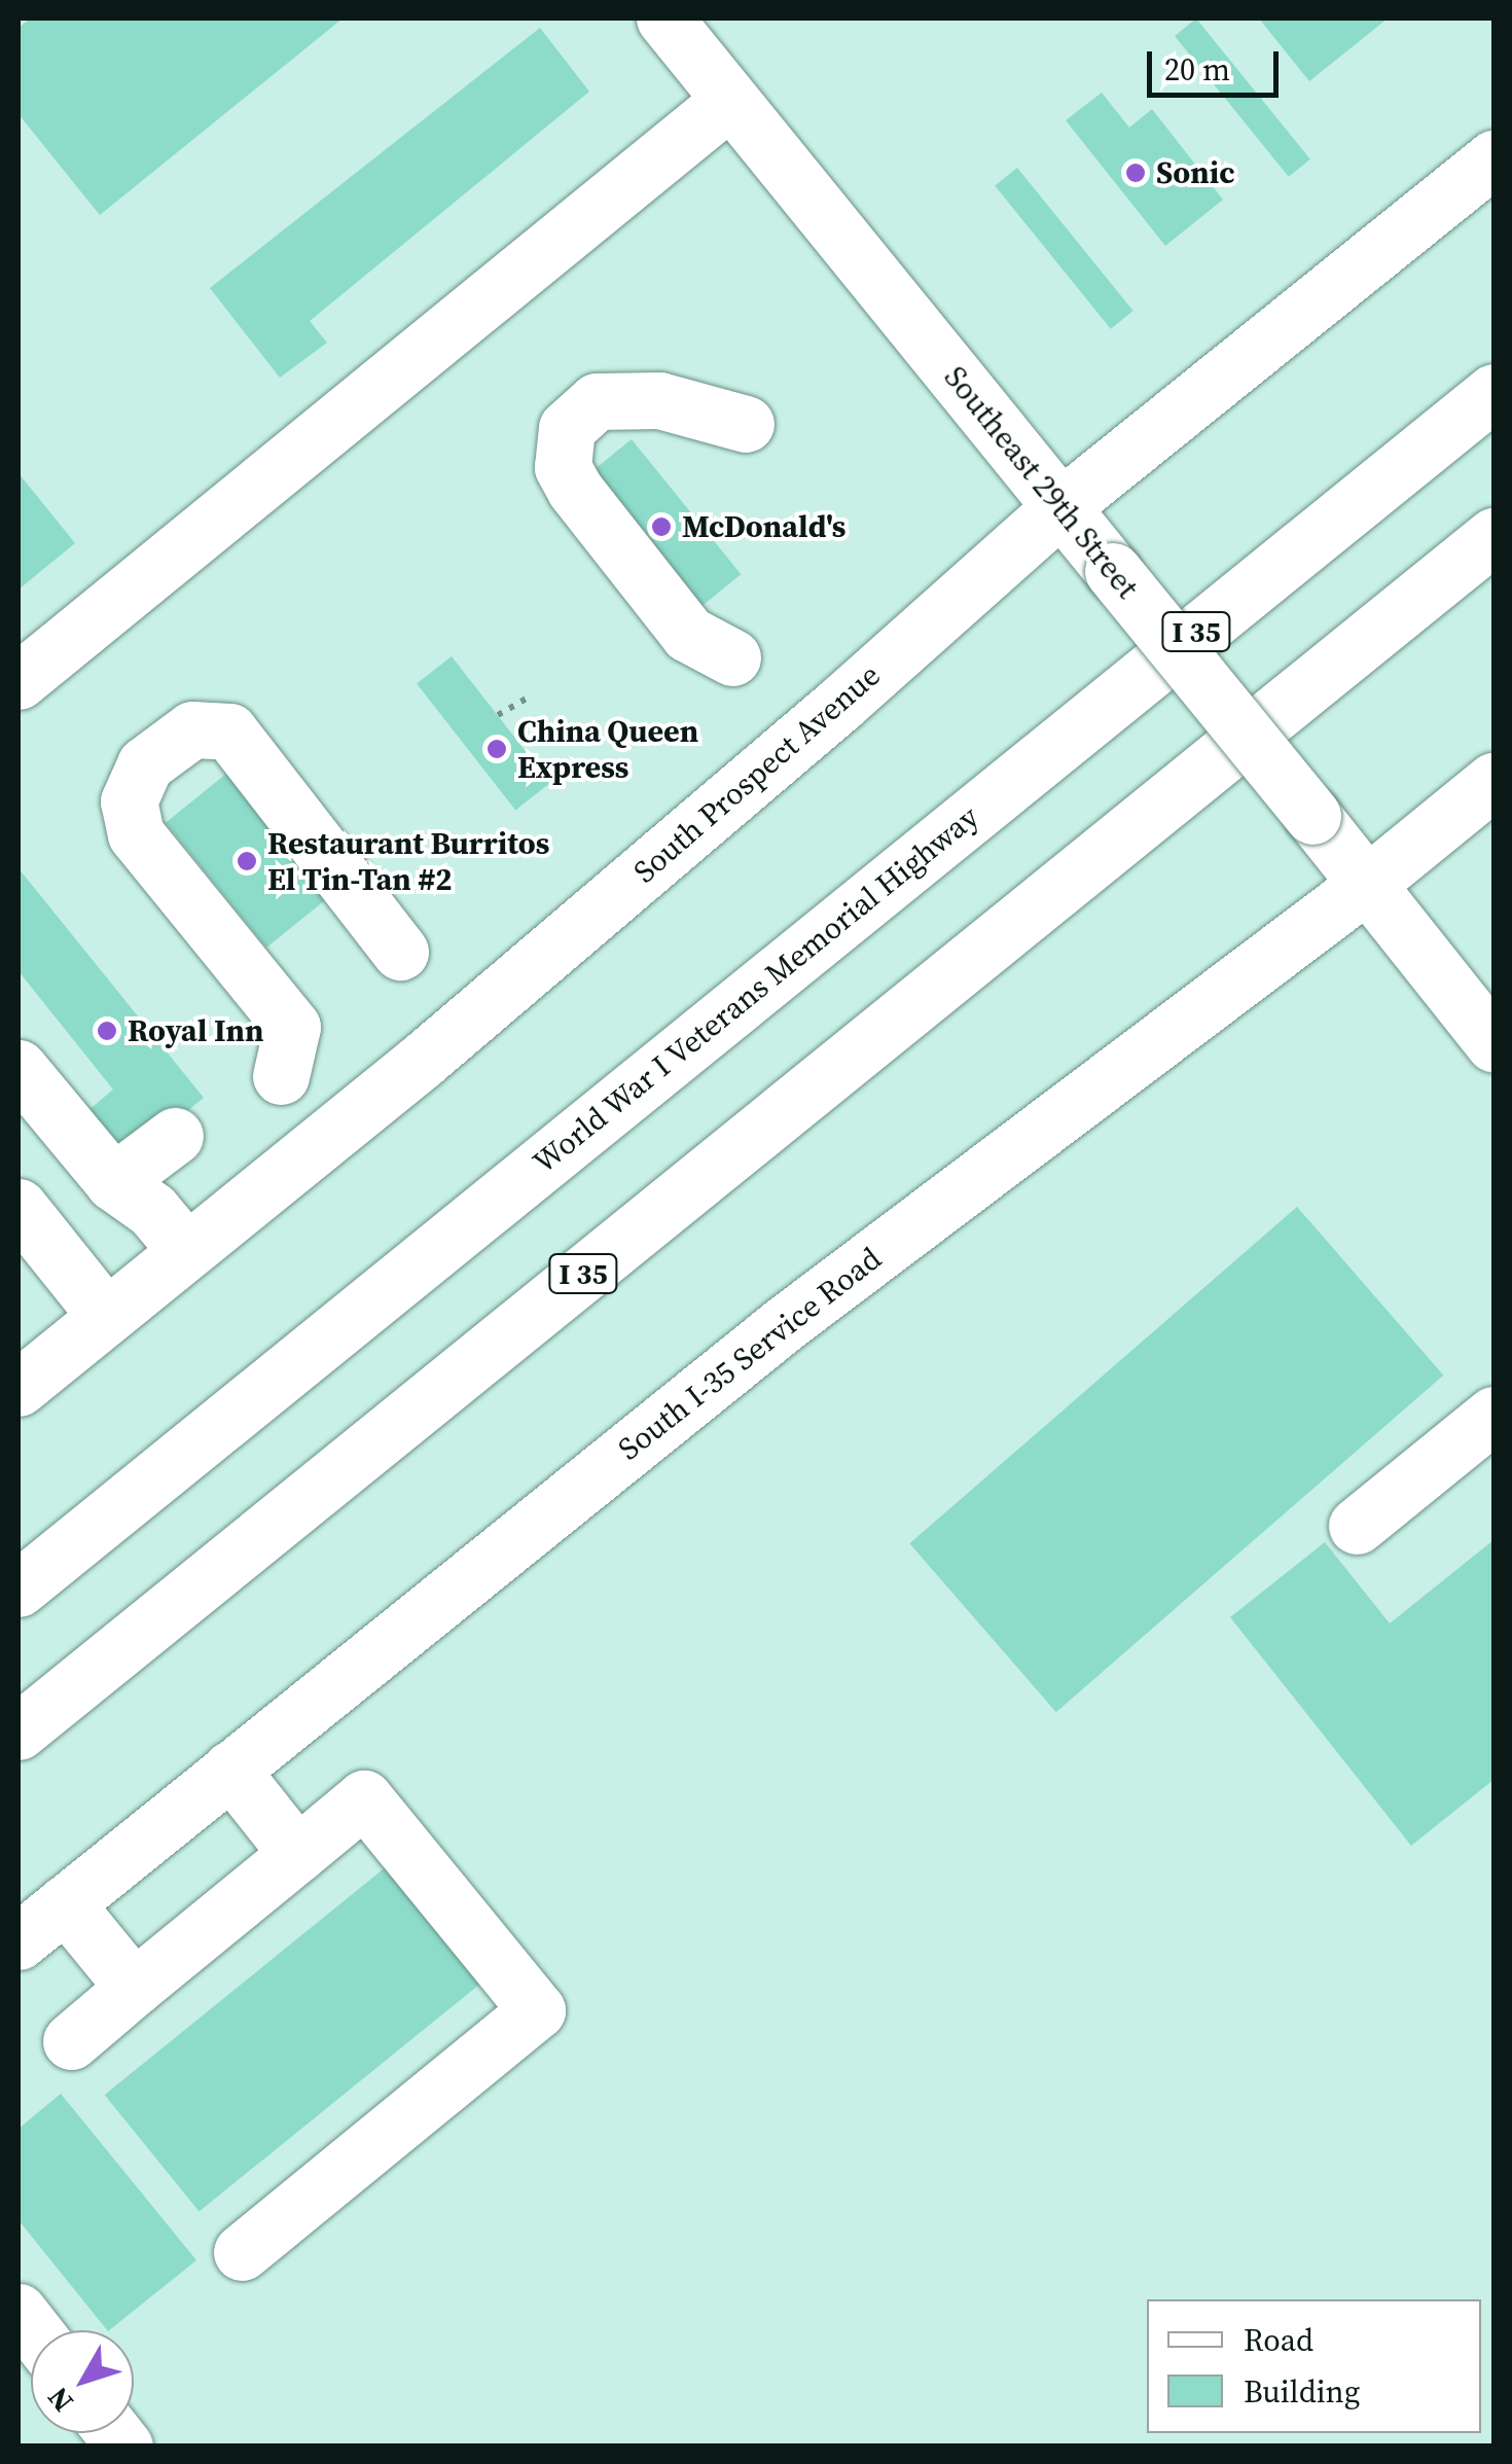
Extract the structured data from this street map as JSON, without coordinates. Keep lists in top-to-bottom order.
{
  "streets": {
    "main road": [
      "Southeast 29th Street",
      "I 35",
      "South Prospect Avenue",
      "World War I Veterans Memorial Highway",
      "South I-35 Service Road"
    ]
  },
  "crossings": [
    ["Southeast 29th Street", "South Prospect Avenue"],
    ["Southeast 29th Street", "South I-35 Service Road"]
  ],
  "places": [
    "Sonic",
    "McDonald's",
    "China Queen Express",
    "Restaurant Burritos El Tin-Tan #2",
    "Royal Inn"
  ],
  "legend": ["Road", "Building"],
  "scale_bar": "20 m",
  "north": "bottom left"
}
